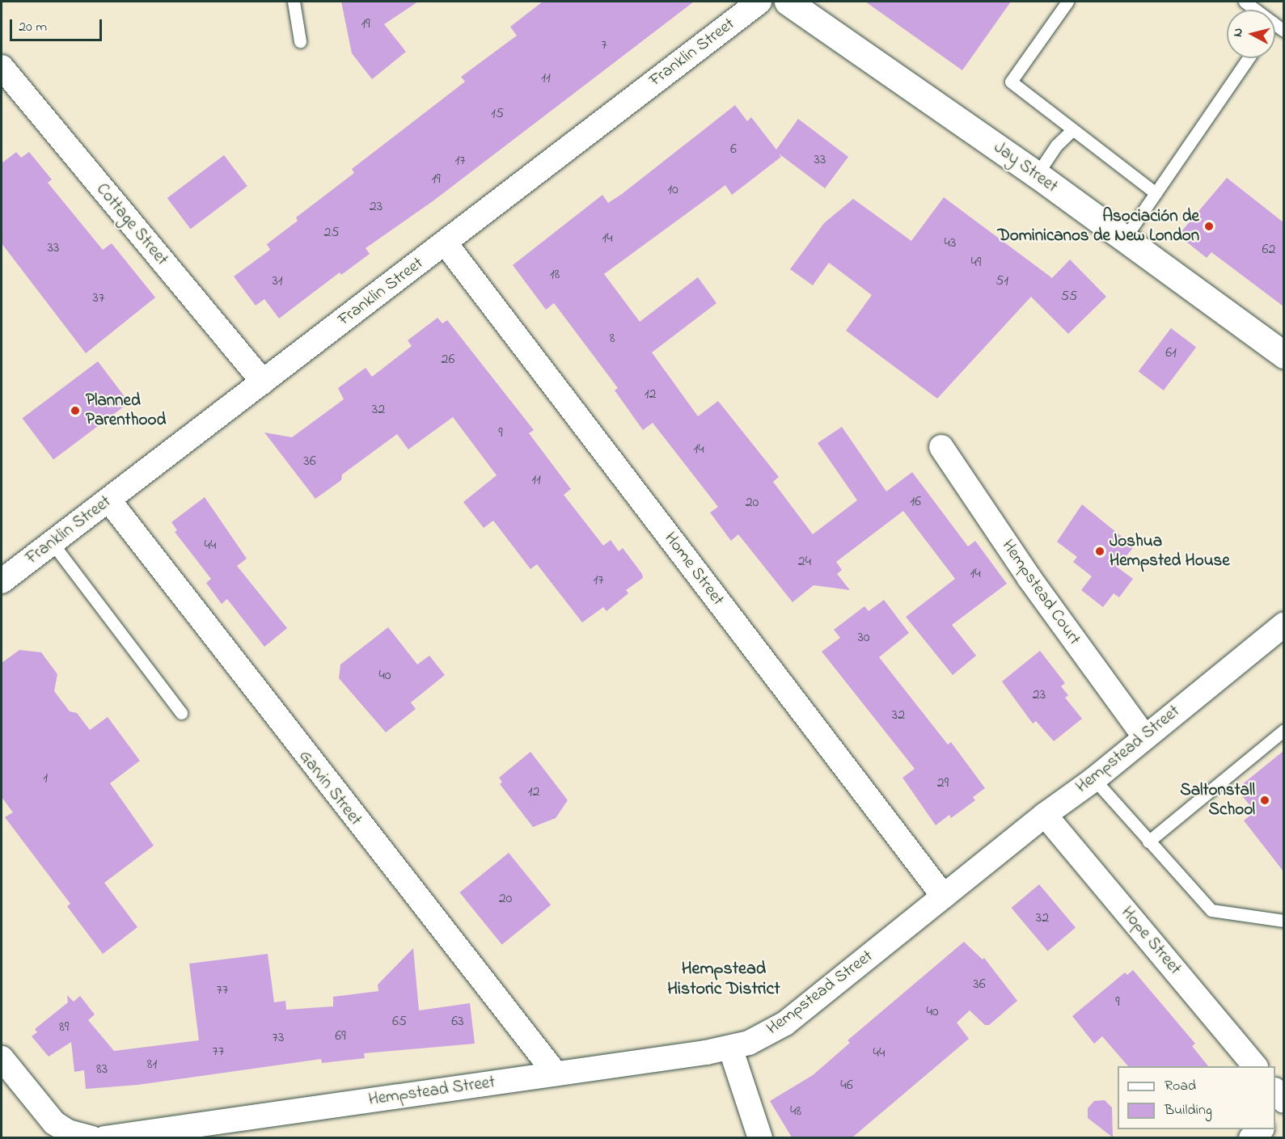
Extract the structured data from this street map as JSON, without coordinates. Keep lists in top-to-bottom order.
{
  "streets": {
    "main road": ["Jay Street"],
    "street": [
      "Franklin Street",
      "Cottage Street",
      "Home Street",
      "Hempstead Court",
      "Hempstead Street",
      "Garvin Street",
      "Hope Street"
    ]
  },
  "crossings": [
    ["Franklin Street", "Cottage Street"],
    ["Franklin Street", "Home Street"],
    ["Franklin Street", "Garvin Street"],
    ["Home Street", "Hempstead Street"],
    ["Hempstead Court", "Hempstead Street"],
    ["Hempstead Street", "Garvin Street"],
    ["Hempstead Street", "Hope Street"]
  ],
  "districts": ["Hempstead Historic District"],
  "places": [
    "Asociación de Dominicanos de New London",
    "Planned Parenthood",
    "Joshua Hempsted House",
    "Saltonstall School"
  ],
  "house_numbers": [
    "19",
    "7",
    "11",
    "15",
    "6",
    "33",
    "17",
    "19",
    "10",
    "23",
    "25",
    "14",
    "43",
    "33",
    "62",
    "49",
    "18",
    "31",
    "51",
    "55",
    "37",
    "8",
    "61",
    "26",
    "12",
    "32",
    "9",
    "14",
    "36",
    "11",
    "16",
    "20",
    "44",
    "24",
    "14",
    "17",
    "30",
    "40",
    "23",
    "32",
    "1",
    "29",
    "12",
    "20",
    "32",
    "36",
    "77",
    "9",
    "40",
    "65",
    "63",
    "89",
    "69",
    "73",
    "77",
    "44",
    "81",
    "83",
    "46",
    "48"
  ],
  "legend": ["Road", "Building"],
  "scale_bar": "20 m",
  "north": "left"
}
